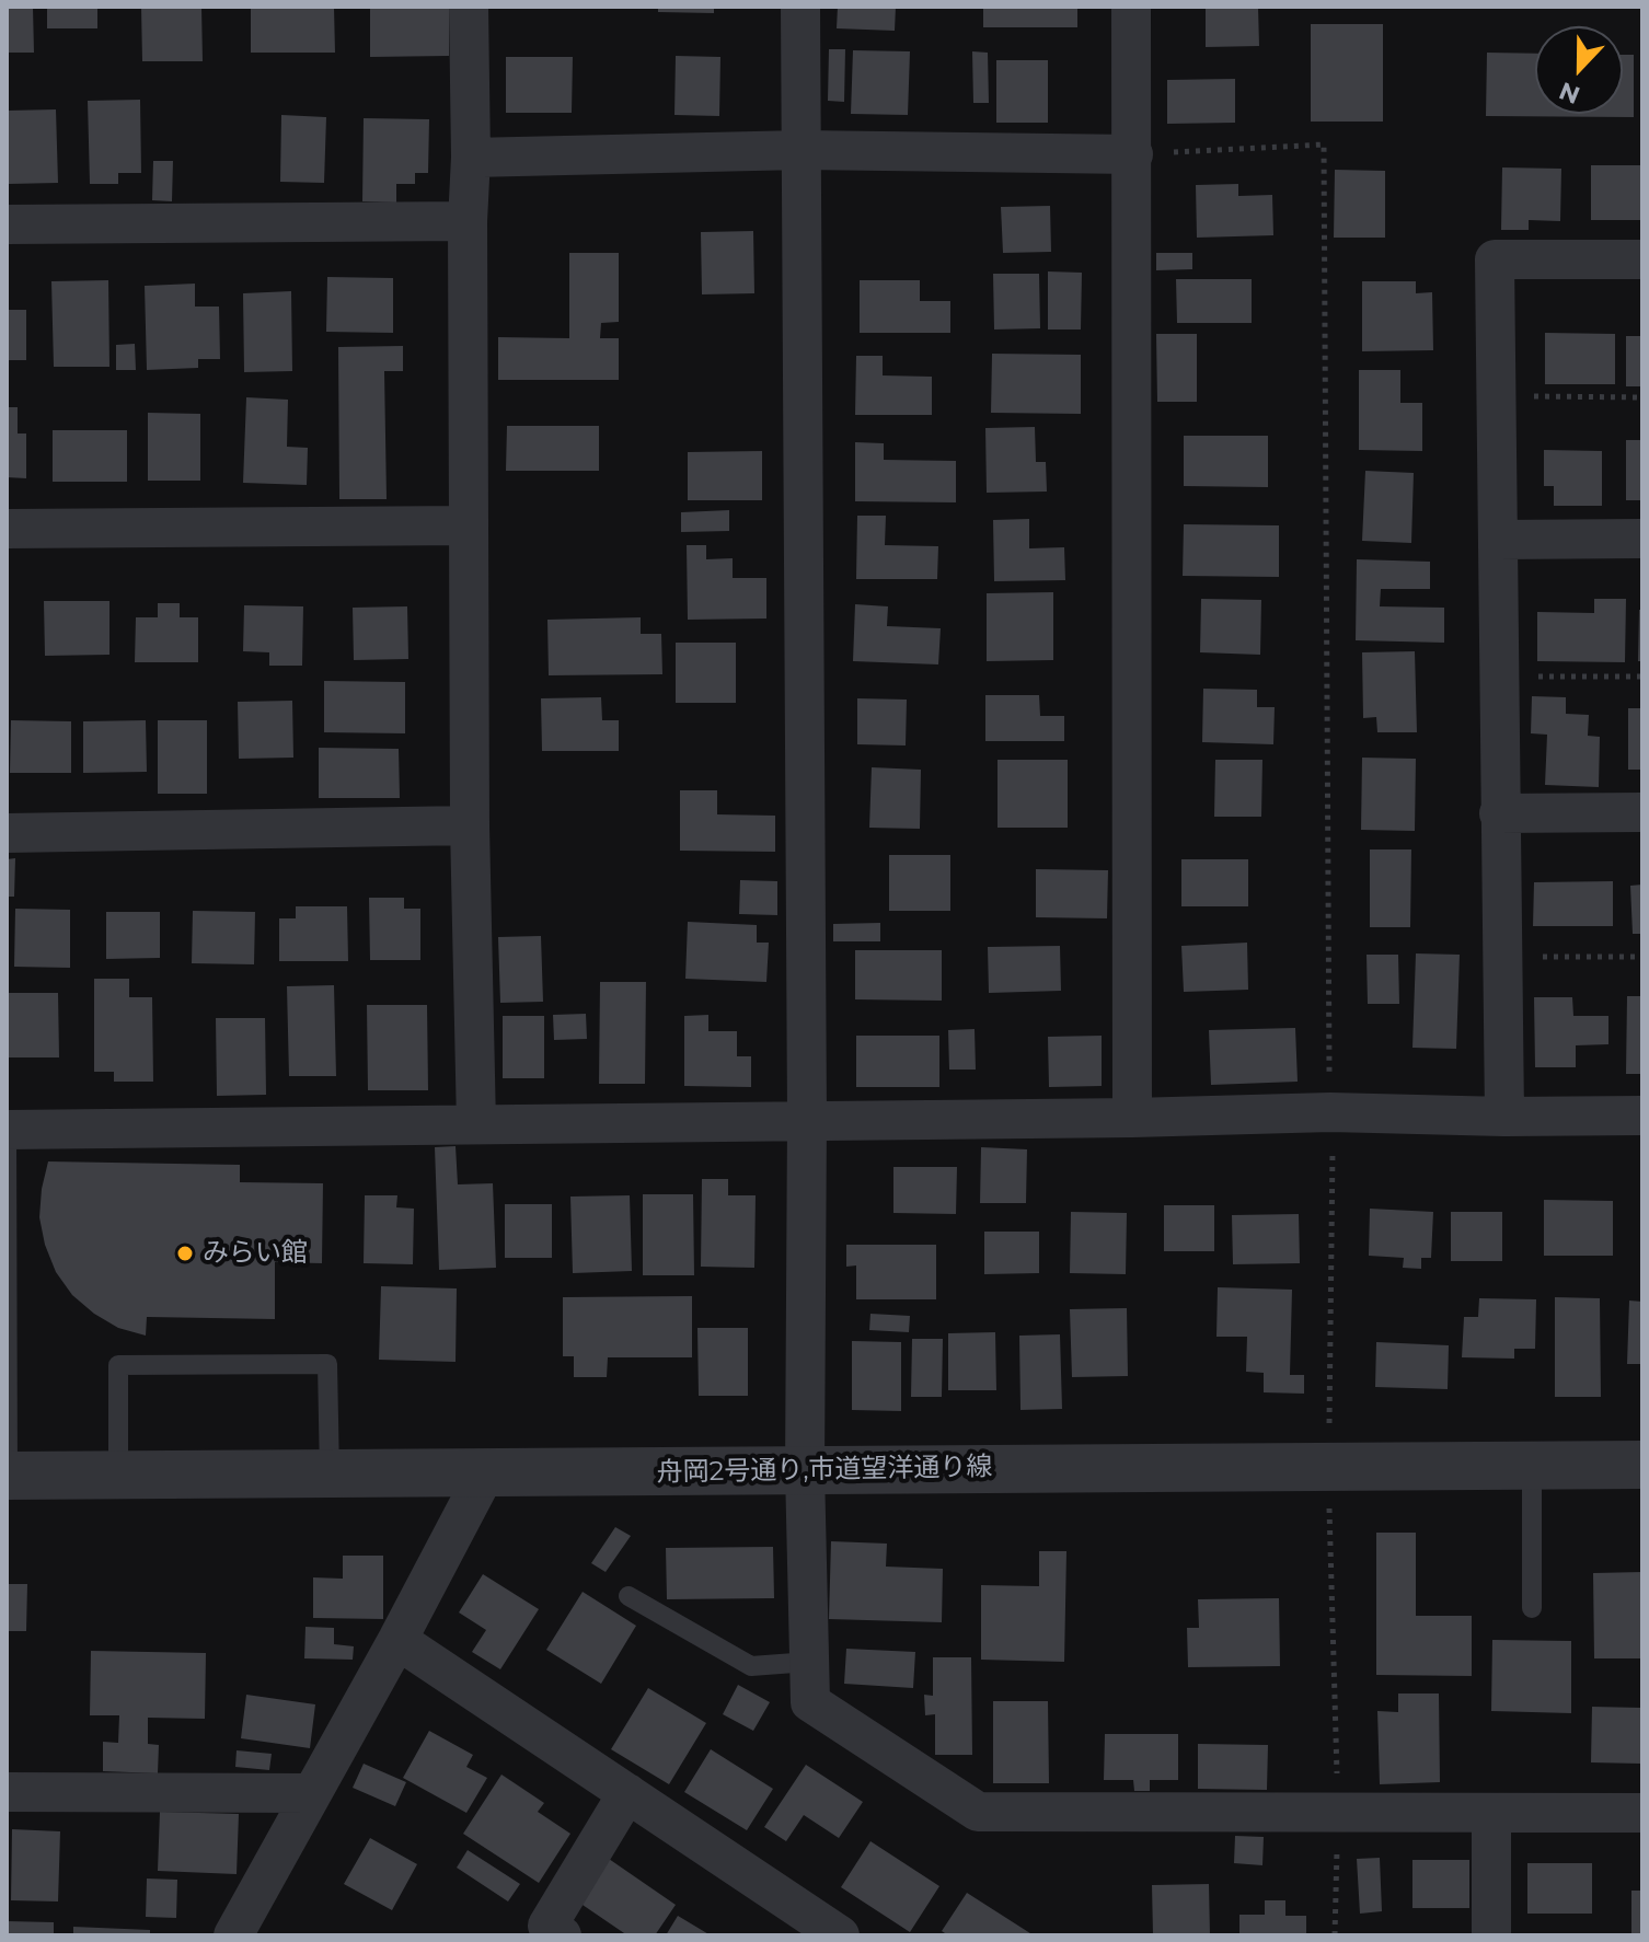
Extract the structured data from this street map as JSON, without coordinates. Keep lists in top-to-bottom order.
{
  "streets": {
    "street": ["舟岡2号通り,市道望洋通り線"]
  },
  "places": ["みらい館"],
  "north": "bottom"
}
